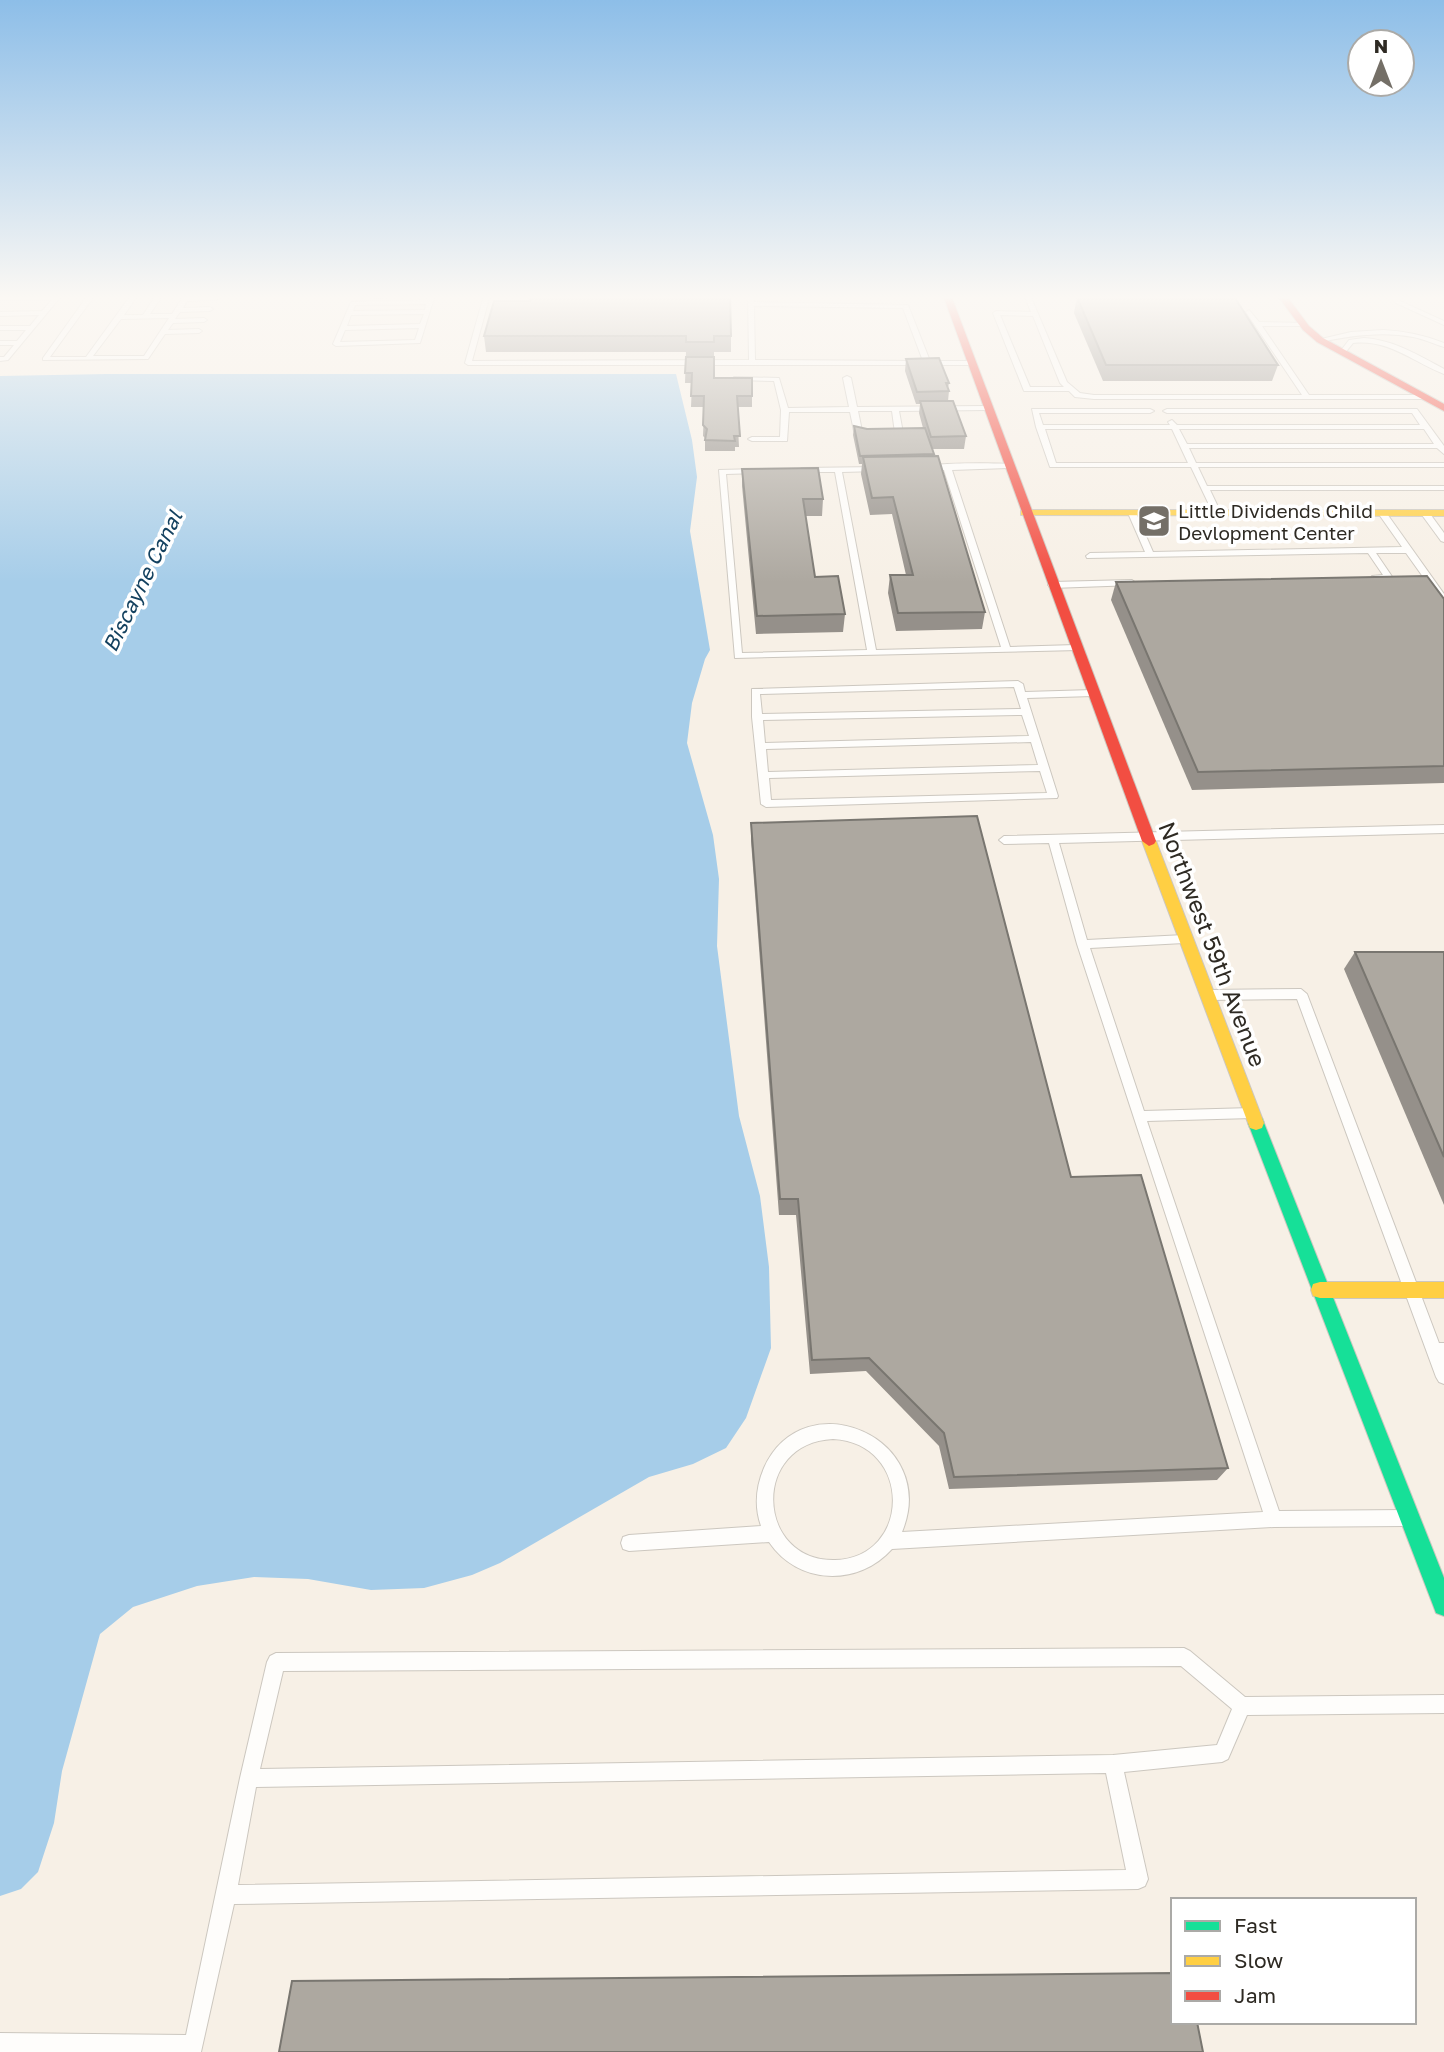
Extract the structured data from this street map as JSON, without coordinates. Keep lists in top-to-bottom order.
{
  "streets": {
    "street": ["Northwest 59th Avenue"]
  },
  "water": ["Biscayne Canal"],
  "places": {
    "school or university": ["Little Dividends Child Devlopment Center"]
  },
  "legend": ["Fast", "Slow", "Jam"],
  "north": "top"
}
